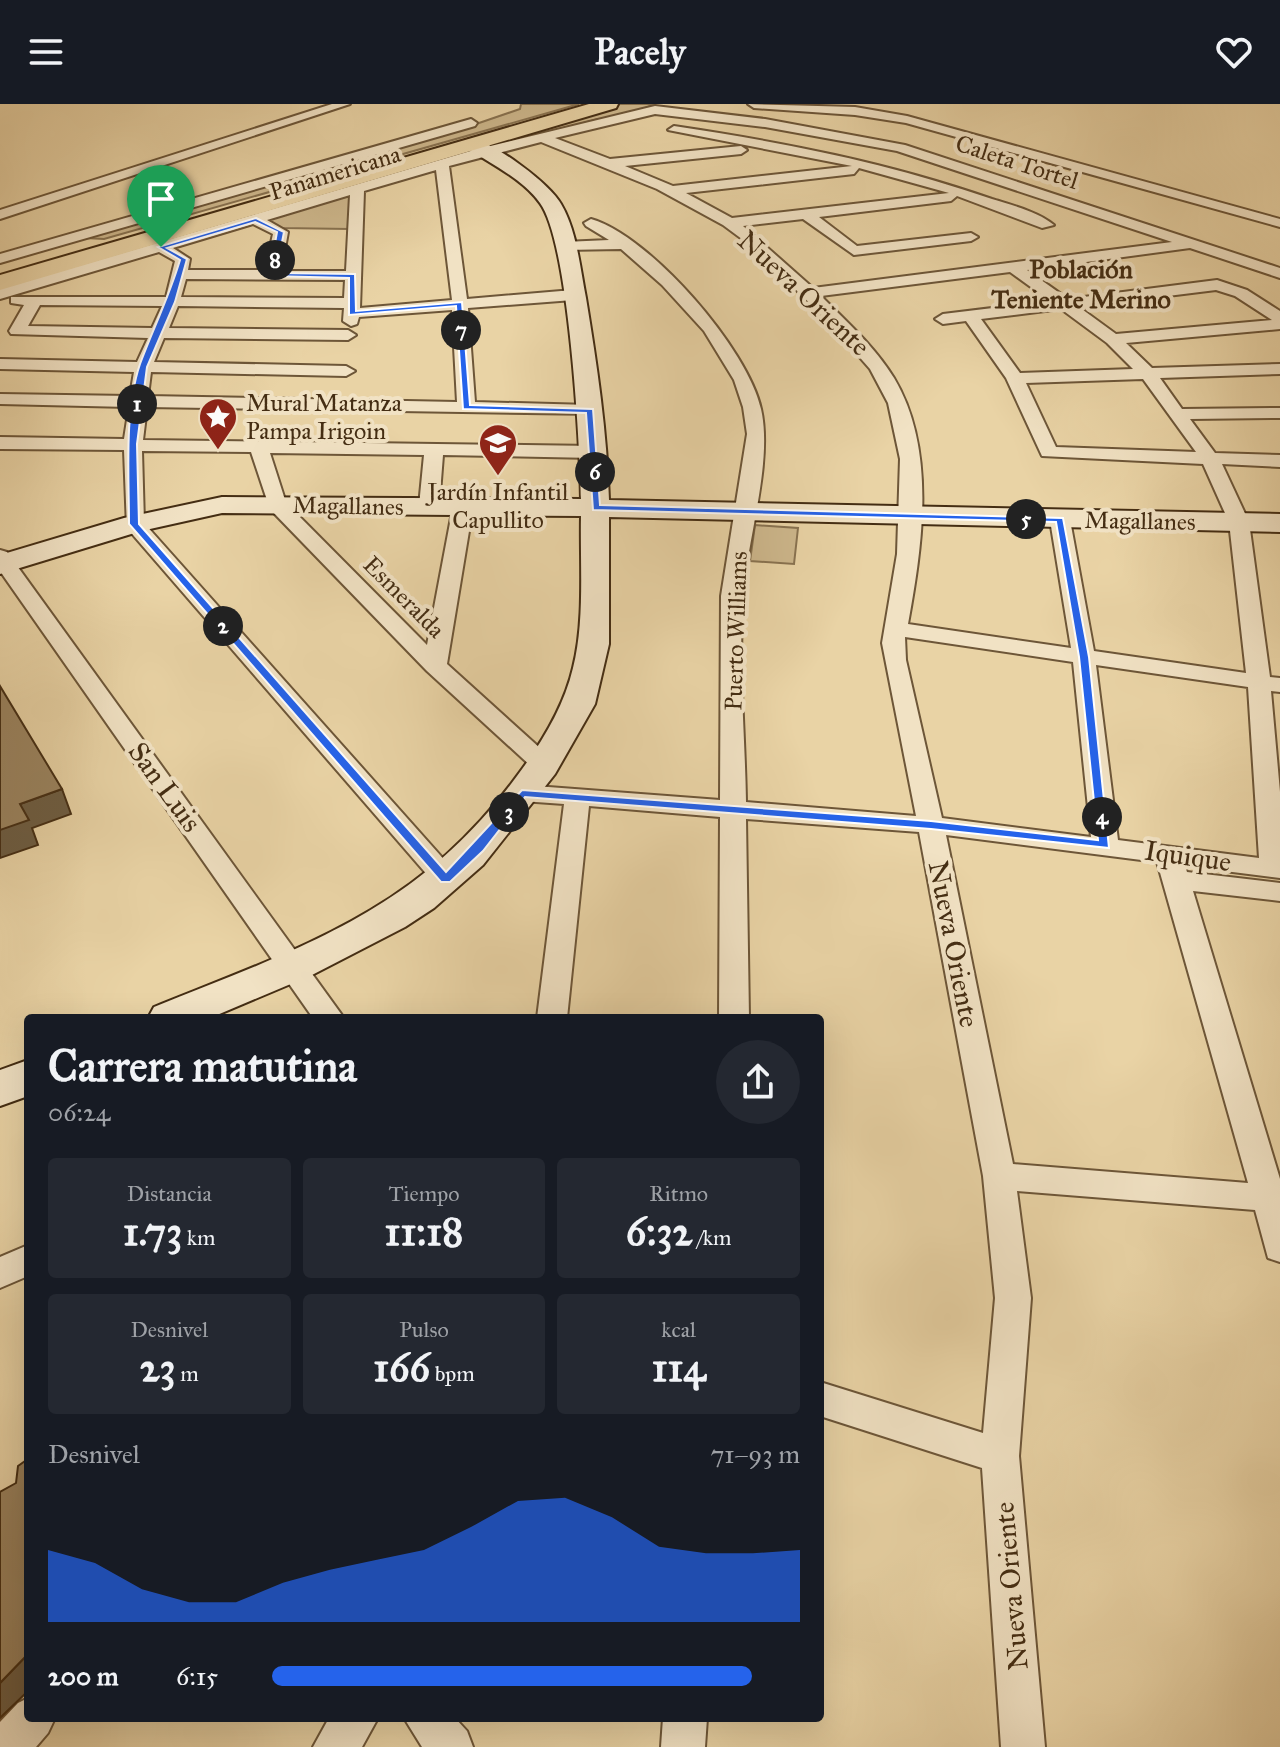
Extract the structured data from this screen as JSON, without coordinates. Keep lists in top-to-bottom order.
{
  "streets": {
    "street": [
      "Caleta Tortel",
      "Panamericana",
      "Nueva Oriente",
      "Magallanes",
      "Esmeralda",
      "Puerto Williams",
      "San Luis",
      "Iquique"
    ]
  },
  "crossings": [
    ["Caleta Tortel", "Panamericana"],
    ["Caleta Tortel", "Nueva Oriente"],
    ["Panamericana", "Nueva Oriente"],
    ["Nueva Oriente", "Magallanes"],
    ["Nueva Oriente", "Iquique"],
    ["Magallanes", "Esmeralda"],
    ["Magallanes", "Puerto Williams"],
    ["Magallanes", "San Luis"],
    ["Puerto Williams", "Iquique"]
  ],
  "districts": ["Población Teniente Merino"],
  "places": {
    "place": ["Mural Matanza Pampa Irigoin"],
    "school or university": ["Jardín Infantil Capullito"]
  },
  "page": {
    "header": "Pacely",
    "pins": [
      "8",
      "7",
      "1",
      "6",
      "5",
      "2",
      "3",
      "4"
    ],
    "heading": ["Carrera matutina", "06:24"],
    "stats": [
      ["Distancia", "1.73 km"],
      ["Tiempo", "11:18"],
      ["Ritmo", "6:32 /km"],
      ["Desnivel", "23 m"],
      ["Pulso", "166 bpm"],
      ["kcal", "114"]
    ],
    "chart": ["Desnivel", "71–93 m"],
    "list": [
      {
        "name": "200 m",
        "note": "6:15"
      }
    ]
  }
}
